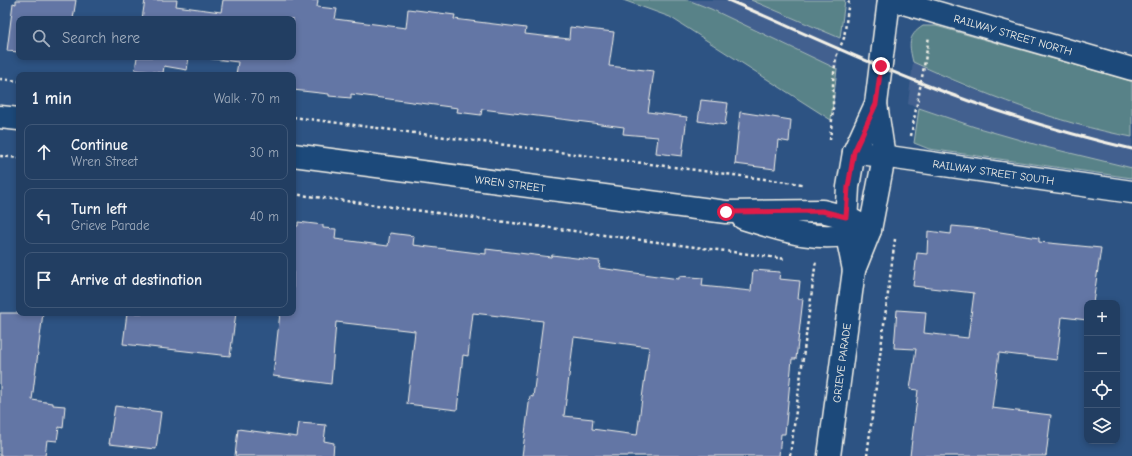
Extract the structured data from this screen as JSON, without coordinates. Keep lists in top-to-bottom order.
{
  "streets": {
    "street": [
      "RAILWAY STREET NORTH",
      "RAILWAY STREET SOUTH",
      "WREN STREET",
      "GRIEVE PARADE"
    ]
  },
  "crossings": [
    ["RAILWAY STREET SOUTH", "GRIEVE PARADE"],
    ["WREN STREET", "GRIEVE PARADE"]
  ],
  "page": {
    "search": "Search here",
    "heading": ["1 min", "Walk · 70 m"],
    "list": [
      ["Continue", "Wren Street", "30 m"],
      ["Turn left", "Grieve Parade", "40 m"],
      "Arrive at destination"
    ],
    "map_buttons": ["+", "−"]
  }
}
